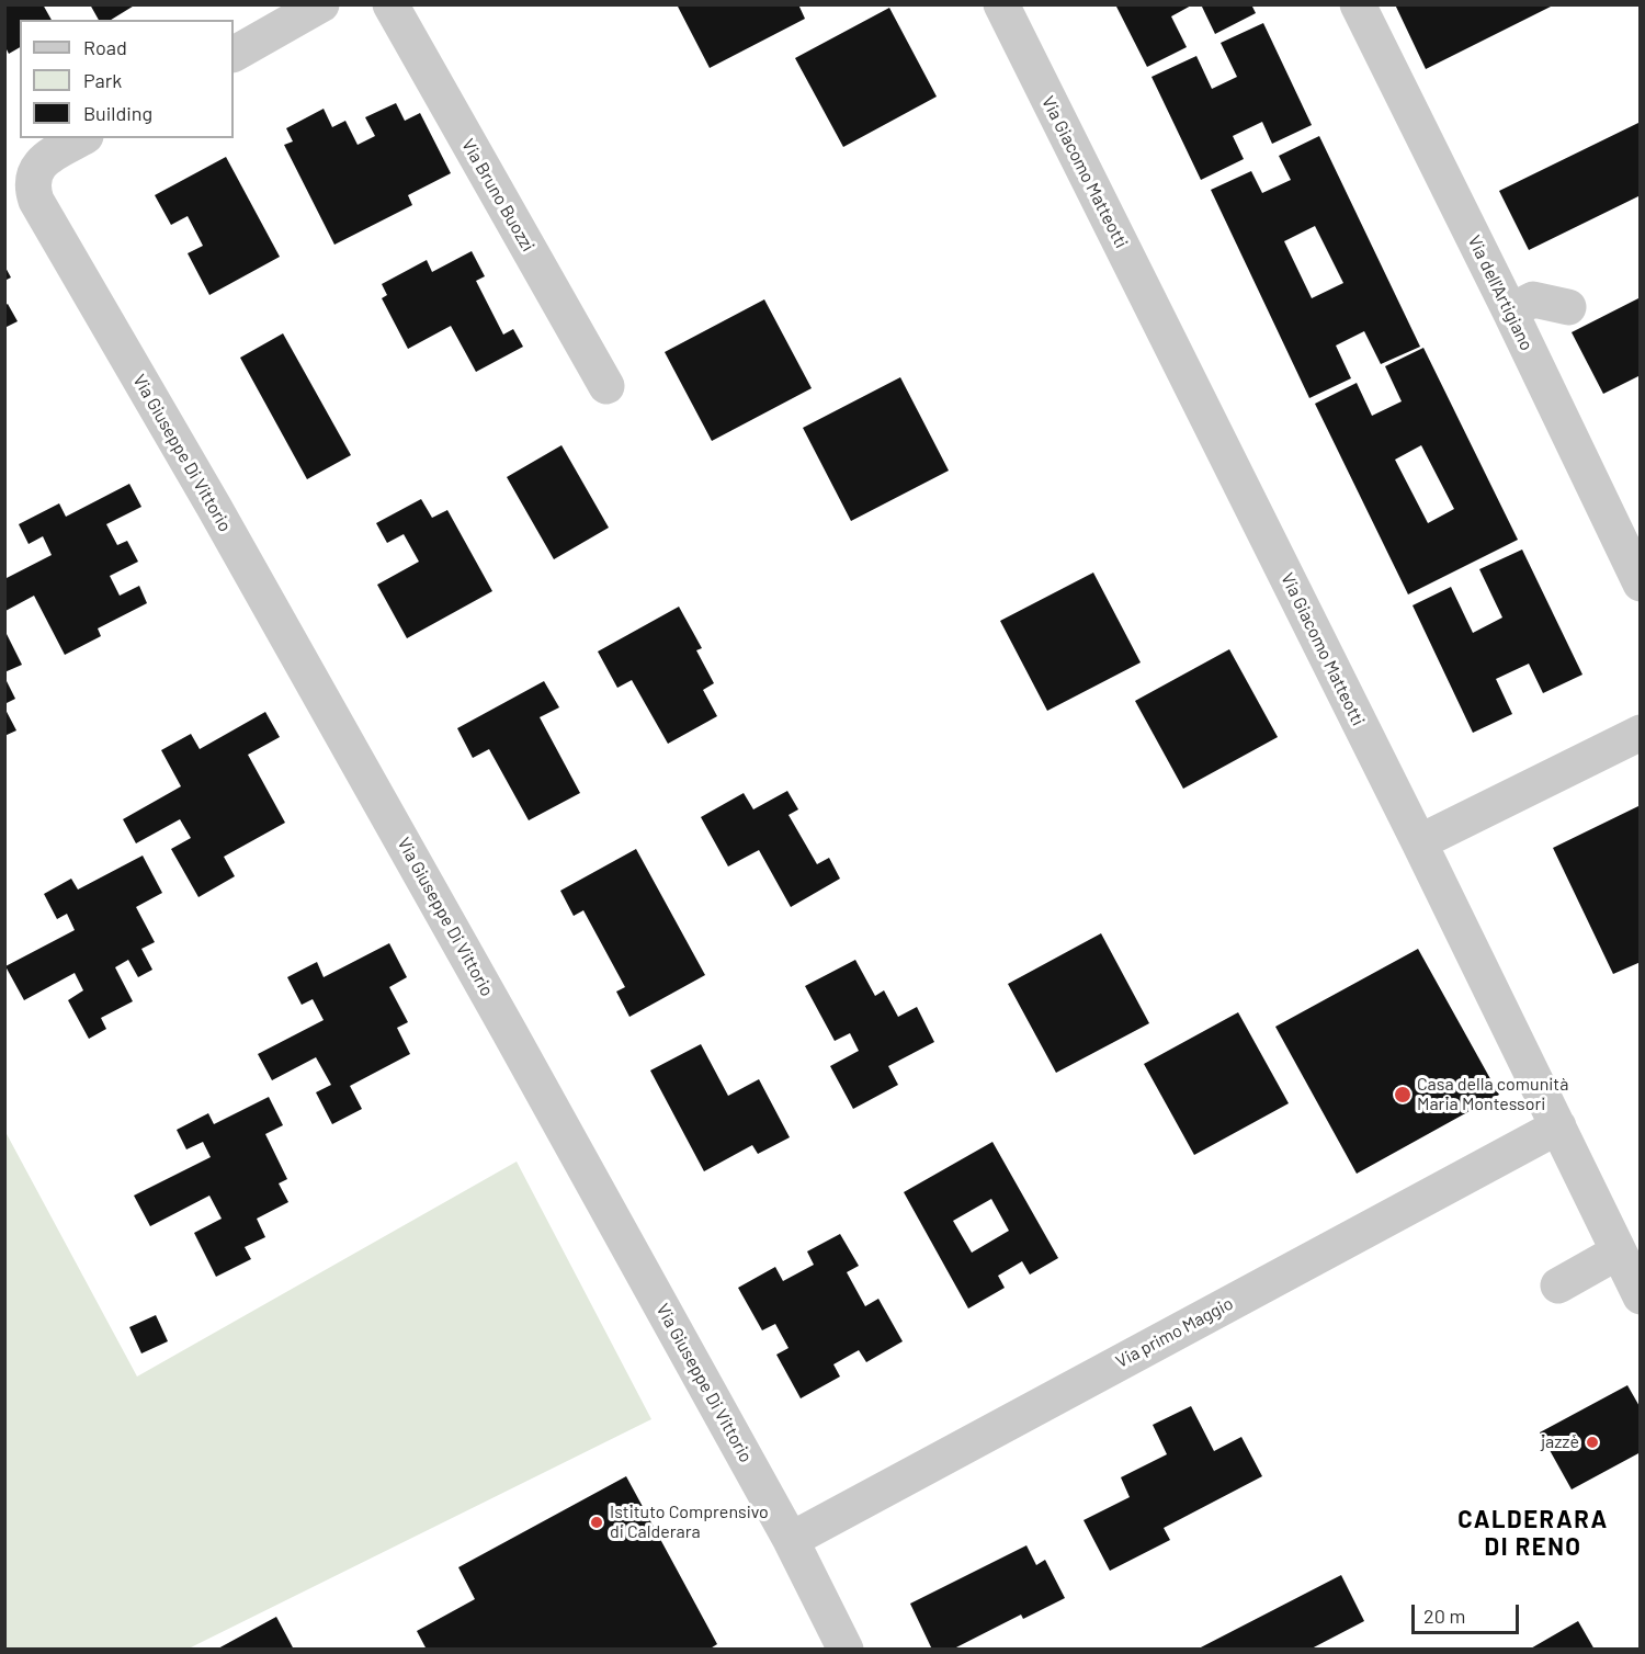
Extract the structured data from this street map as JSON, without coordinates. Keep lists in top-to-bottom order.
{
  "streets": {
    "street": [
      "Via Giacomo Matteotti",
      "Via Bruno Buozzi",
      "Via dell'Artigiano",
      "Via Giuseppe Di Vittorio",
      "Via primo Maggio"
    ]
  },
  "crossings": [
    ["Via Giacomo Matteotti", "Via primo Maggio"],
    ["Via Giuseppe Di Vittorio", "Via primo Maggio"]
  ],
  "districts": ["CALDERARA DI RENO"],
  "places": ["Casa della comunità Maria Montessori", "jazzè", "Istituto Comprensivo di Calderara"],
  "legend": ["Road", "Park", "Building"],
  "scale_bar": "20 m"
}
